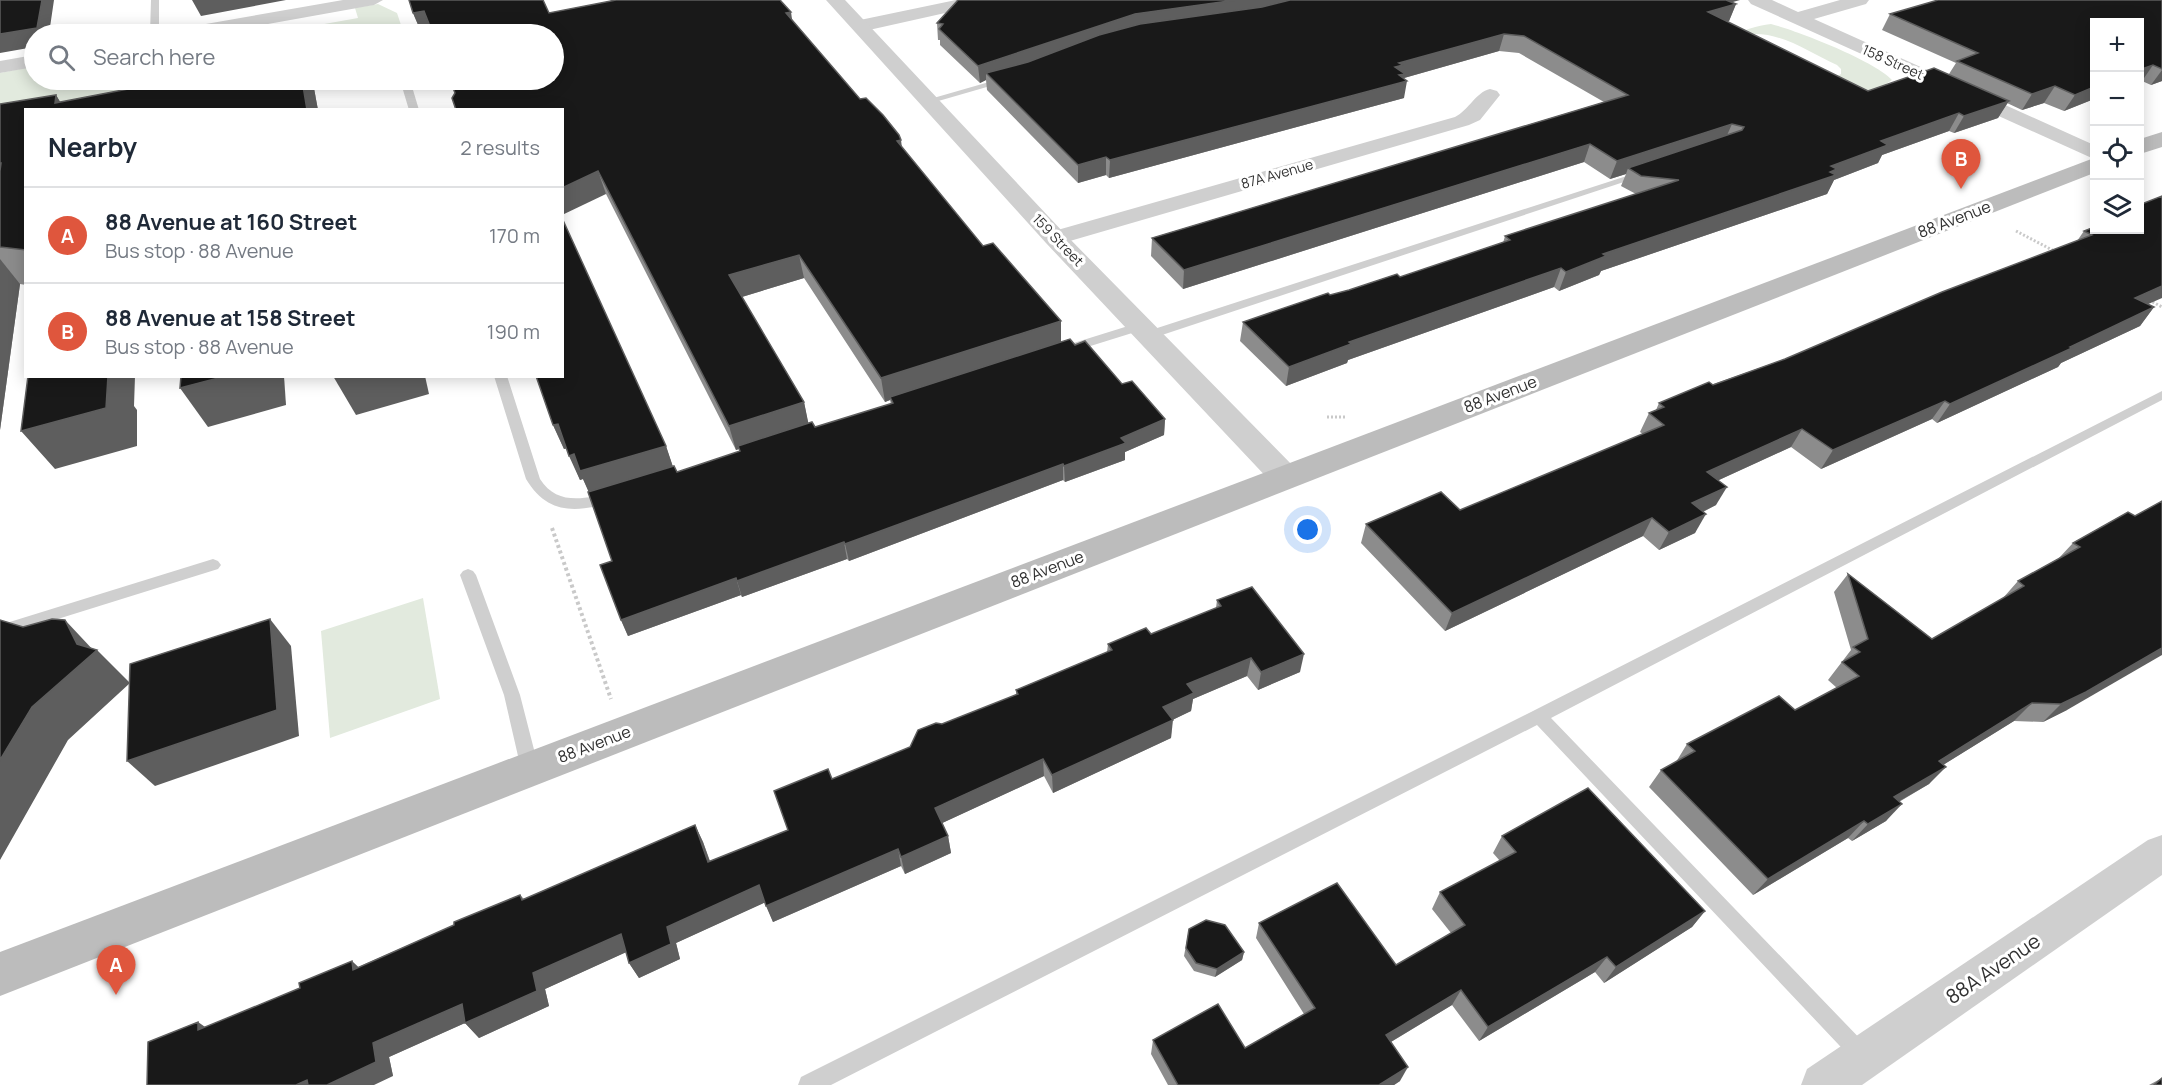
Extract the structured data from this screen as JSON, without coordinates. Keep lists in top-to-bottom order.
{
  "streets": {
    "main road": ["88 Avenue"],
    "street": [
      "158 Street",
      "87A Avenue",
      "159 Street",
      "88A Avenue"
    ]
  },
  "crossings": [
    ["87A Avenue", "159 Street"],
    ["88 Avenue", "159 Street"]
  ],
  "page": {
    "map_buttons": ["+", "−"],
    "search": "Search here",
    "heading": ["Nearby", "2 results"],
    "pins": ["B", "A"],
    "list": [
      {
        "mark": "A",
        "name": "88 Avenue at 160 Street",
        "note": "Bus stop · 88 Avenue",
        "value": "170 m"
      },
      {
        "mark": "B",
        "name": "88 Avenue at 158 Street",
        "note": "Bus stop · 88 Avenue",
        "value": "190 m"
      }
    ]
  }
}
